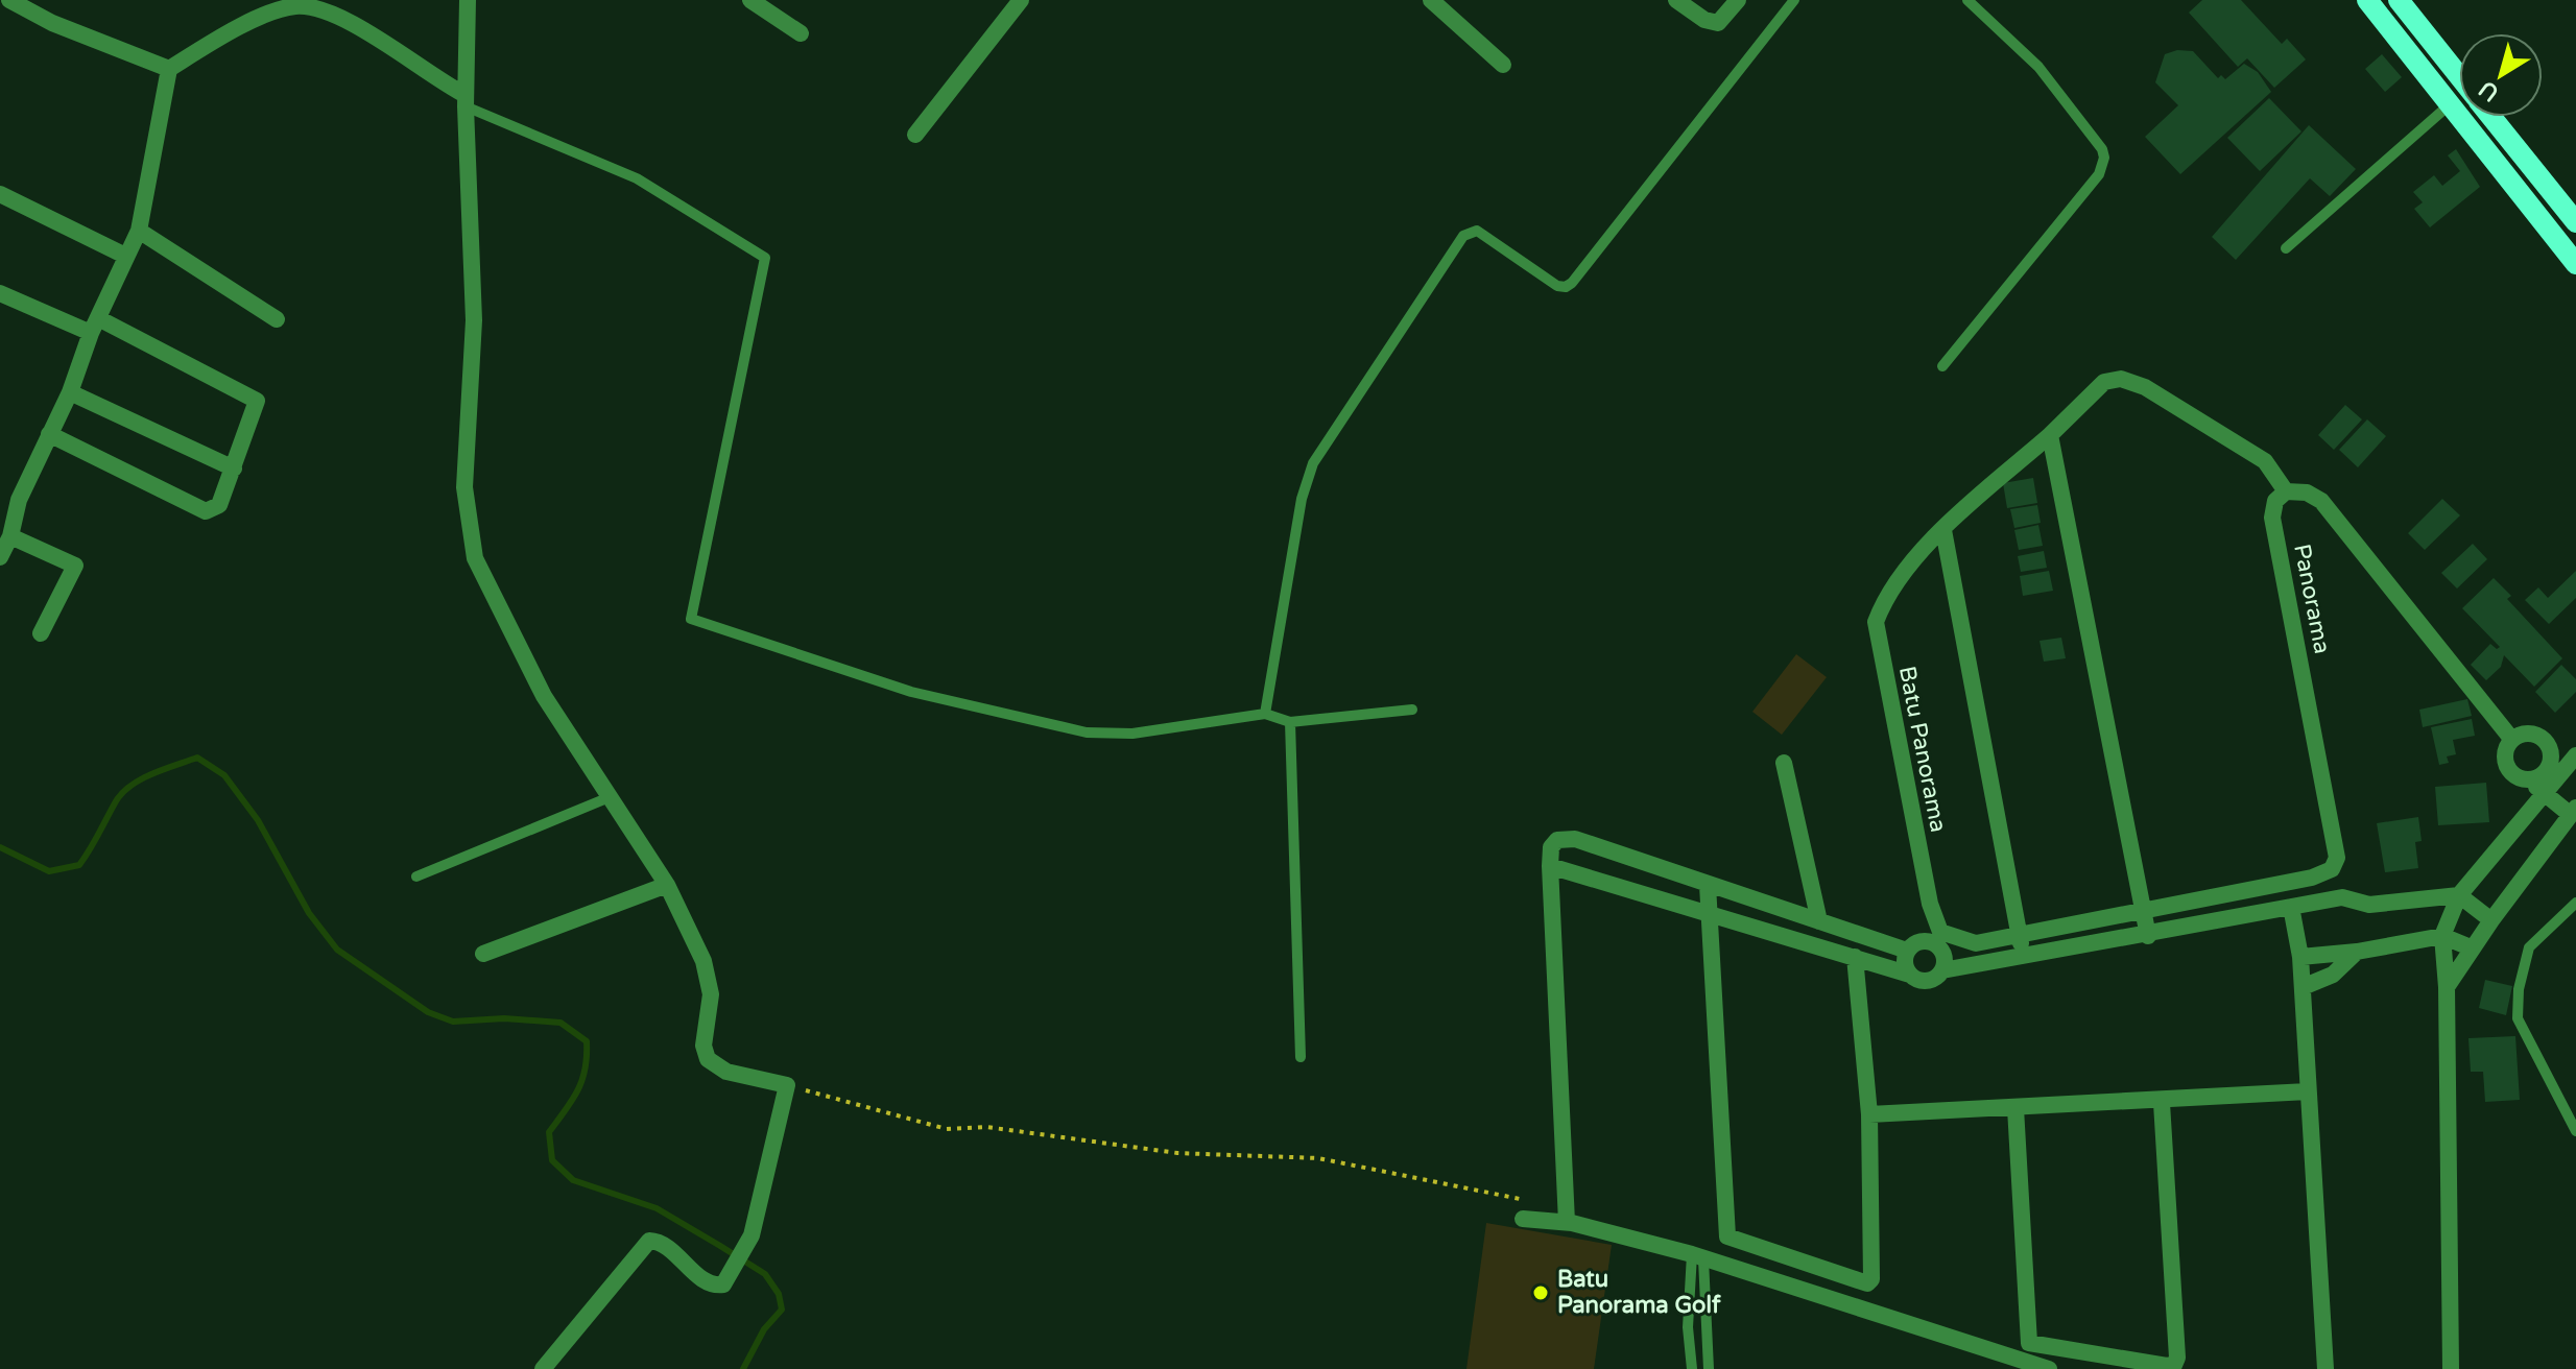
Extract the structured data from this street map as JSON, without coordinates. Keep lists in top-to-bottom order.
{
  "streets": {
    "street": ["Panorama", "Batu Panorama"]
  },
  "crossings": [
    ["Panorama", "Batu Panorama"]
  ],
  "places": ["Batu Panorama Golf"],
  "north": "bottom left"
}
